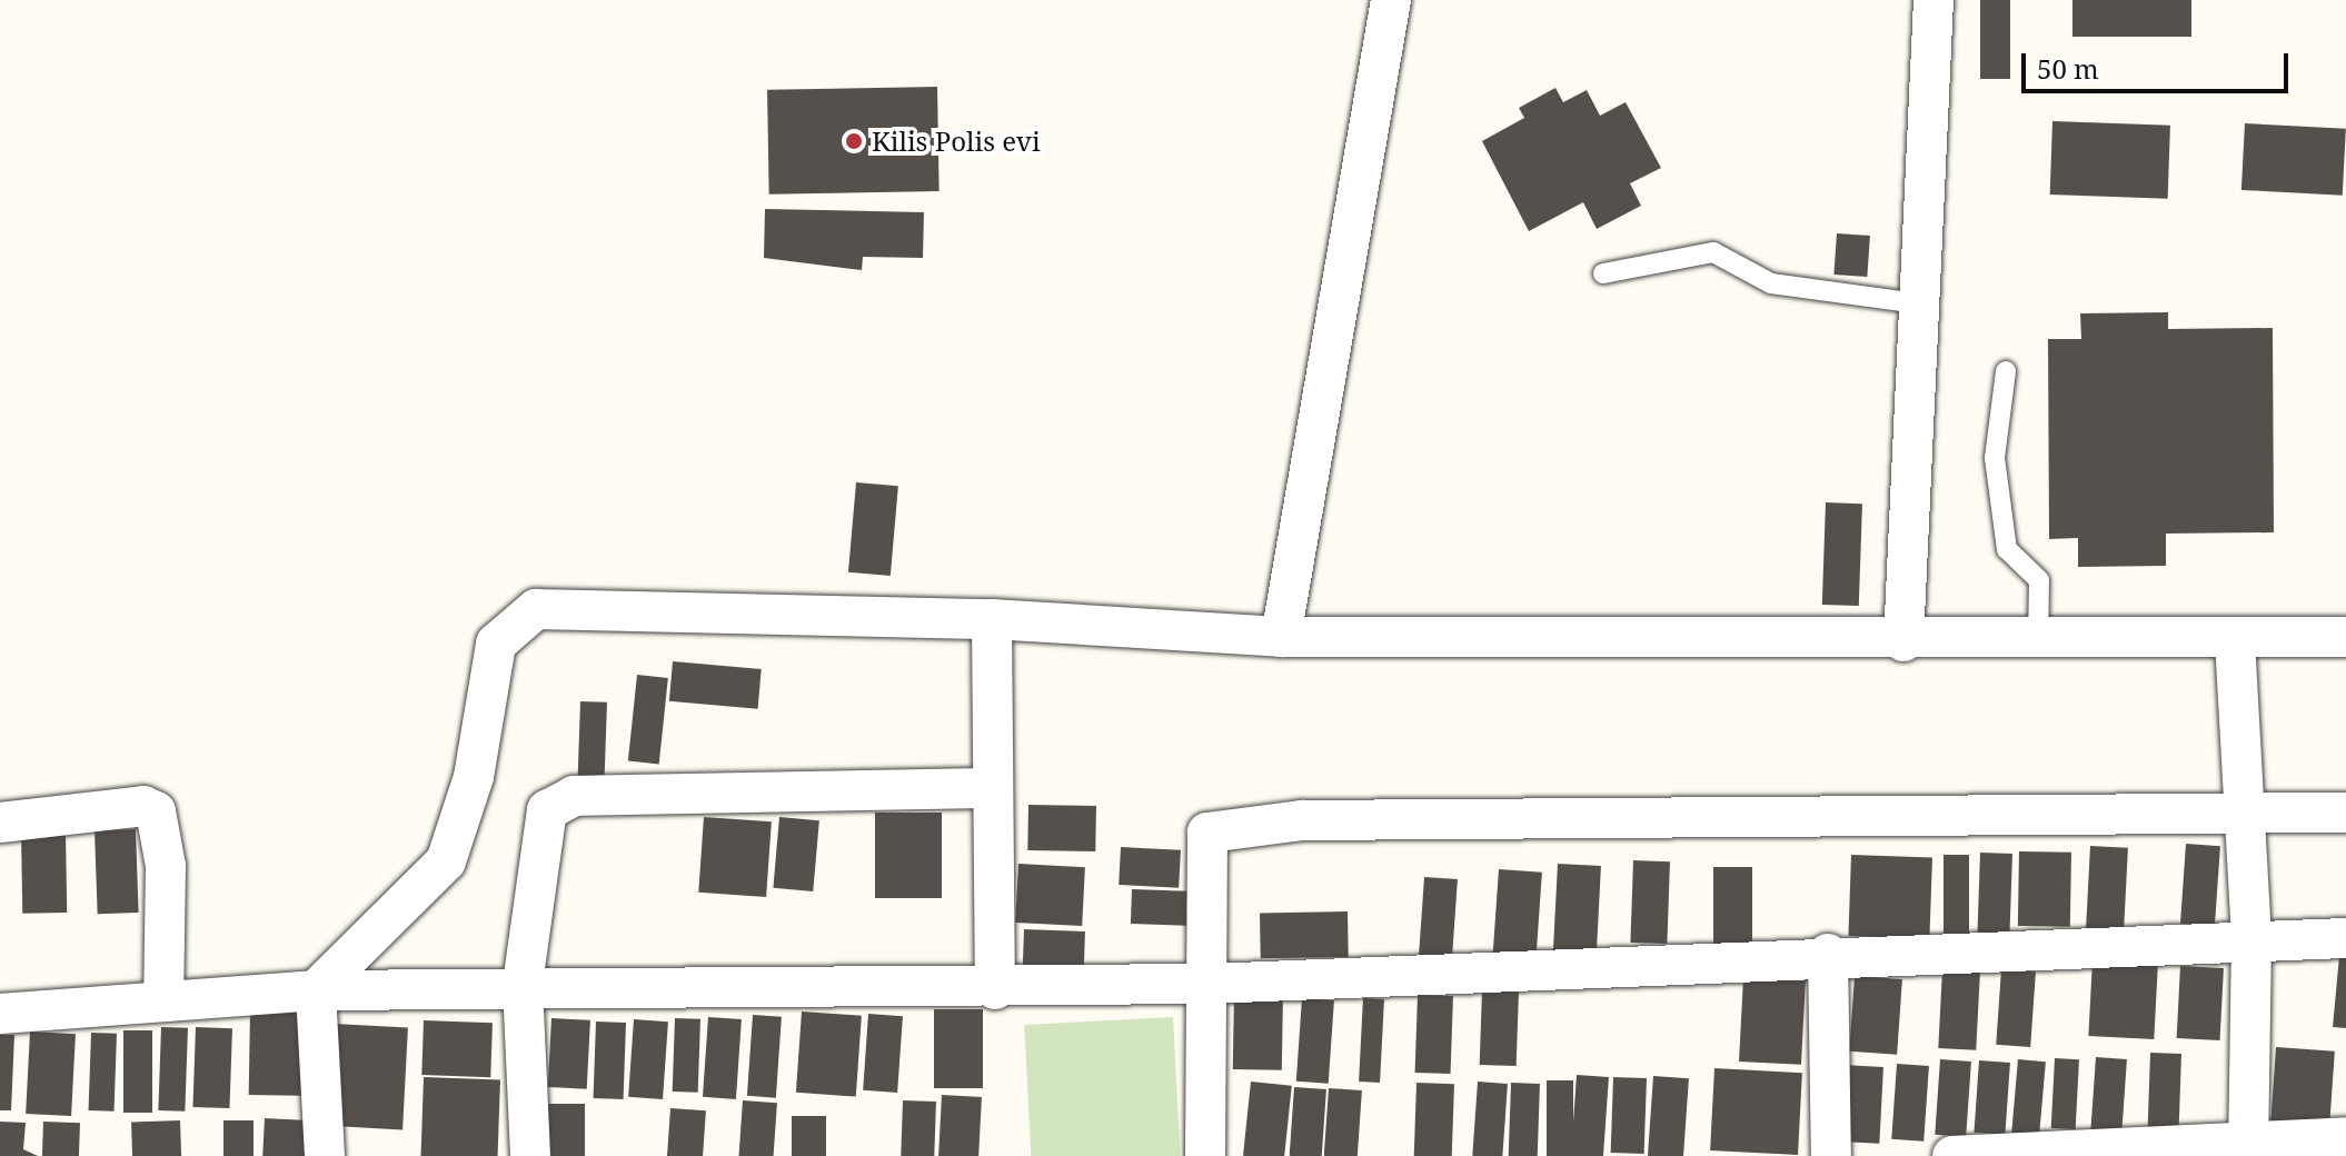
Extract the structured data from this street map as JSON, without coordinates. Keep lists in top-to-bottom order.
{
  "places": ["Kilis Polis evi"],
  "scale_bar": "50 m"
}
